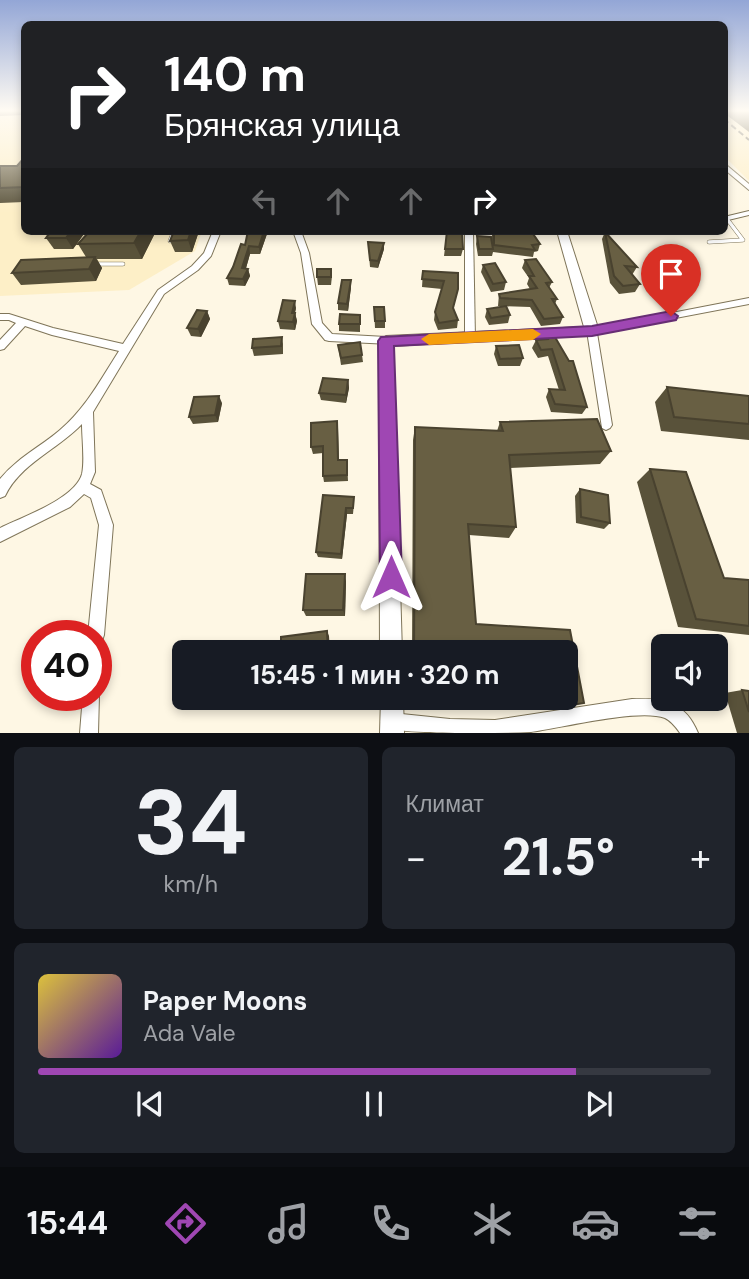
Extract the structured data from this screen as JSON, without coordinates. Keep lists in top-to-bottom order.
{
  "page": {
    "turn": ["140 m", "Брянская улица"],
    "limit": "40",
    "trip": "15:45 · 1 мин · 320 m",
    "tile": [
      ["34", "km/h"],
      "Климат"
    ],
    "heat": ["−", "21.5°", "+"],
    "song": ["Paper Moons", "Ada Vale"],
    "tabs": "15:44"
  }
}
